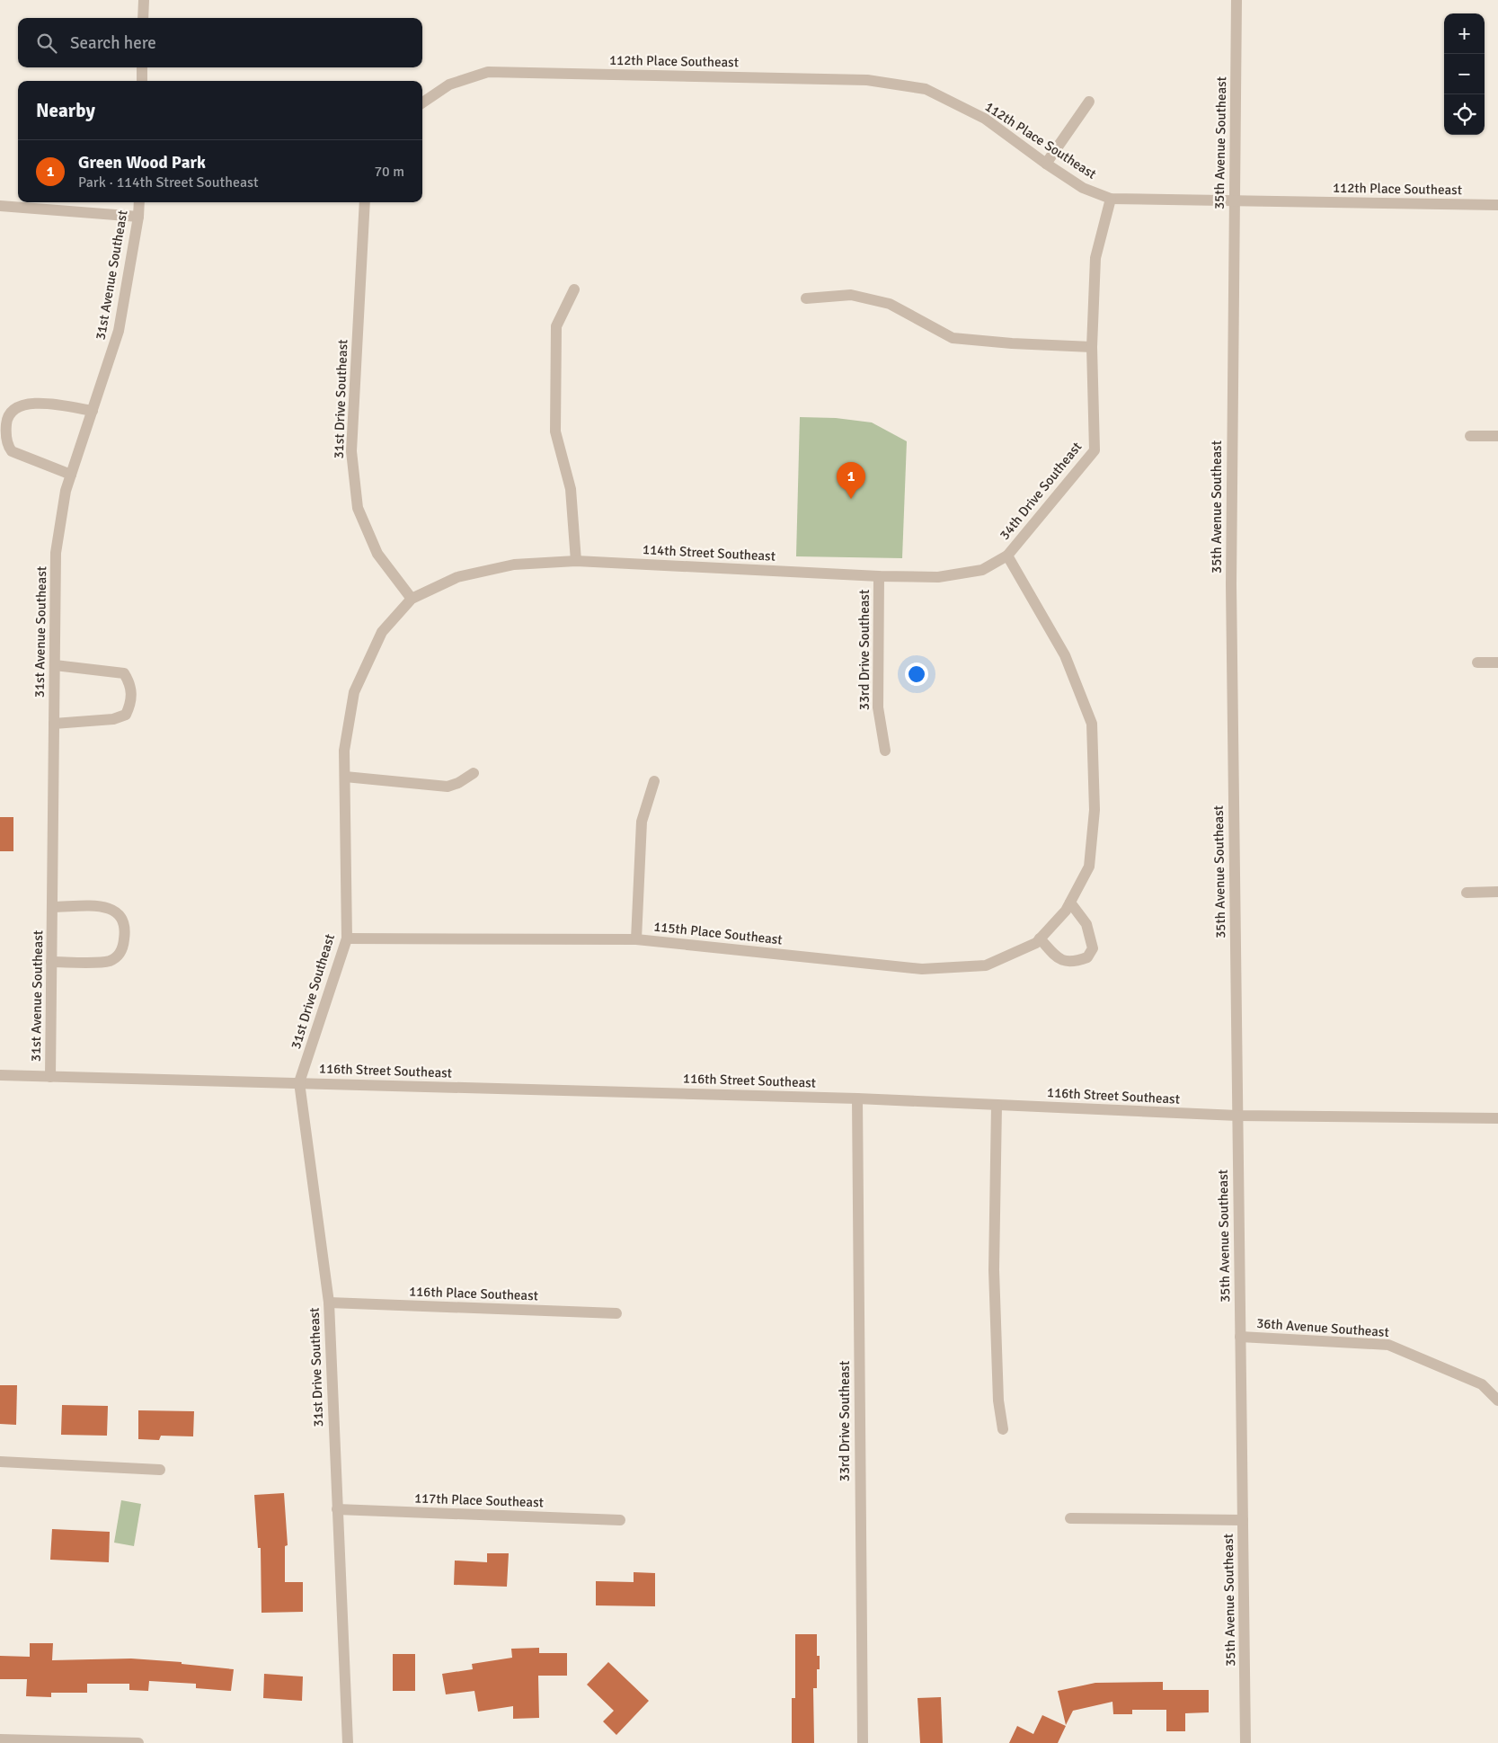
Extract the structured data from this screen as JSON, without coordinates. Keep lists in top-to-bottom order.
{
  "streets": {
    "street": [
      "112th Place Southeast",
      "35th Avenue Southeast",
      "31st Avenue Southeast",
      "31st Drive Southeast",
      "34th Drive Southeast",
      "114th Street Southeast",
      "33rd Drive Southeast",
      "115th Place Southeast",
      "116th Street Southeast",
      "116th Place Southeast",
      "36th Avenue Southeast",
      "117th Place Southeast"
    ]
  },
  "crossings": [
    ["112th Place Southeast", "35th Avenue Southeast"],
    ["112th Place Southeast", "34th Drive Southeast"],
    ["35th Avenue Southeast", "116th Street Southeast"],
    ["35th Avenue Southeast", "36th Avenue Southeast"],
    ["31st Avenue Southeast", "116th Street Southeast"],
    ["31st Drive Southeast", "114th Street Southeast"],
    ["31st Drive Southeast", "115th Place Southeast"],
    ["31st Drive Southeast", "116th Street Southeast"],
    ["31st Drive Southeast", "116th Place Southeast"],
    ["31st Drive Southeast", "117th Place Southeast"],
    ["34th Drive Southeast", "114th Street Southeast"],
    ["34th Drive Southeast", "115th Place Southeast"],
    ["114th Street Southeast", "33rd Drive Southeast"],
    ["33rd Drive Southeast", "116th Street Southeast"]
  ],
  "page": {
    "map_buttons": ["+", "−"],
    "search": "Search here",
    "heading": "Nearby",
    "list": [
      {
        "mark": "1",
        "name": "Green Wood Park",
        "note": "Park · 114th Street Southeast",
        "value": "70 m"
      }
    ],
    "pins": "1"
  }
}
